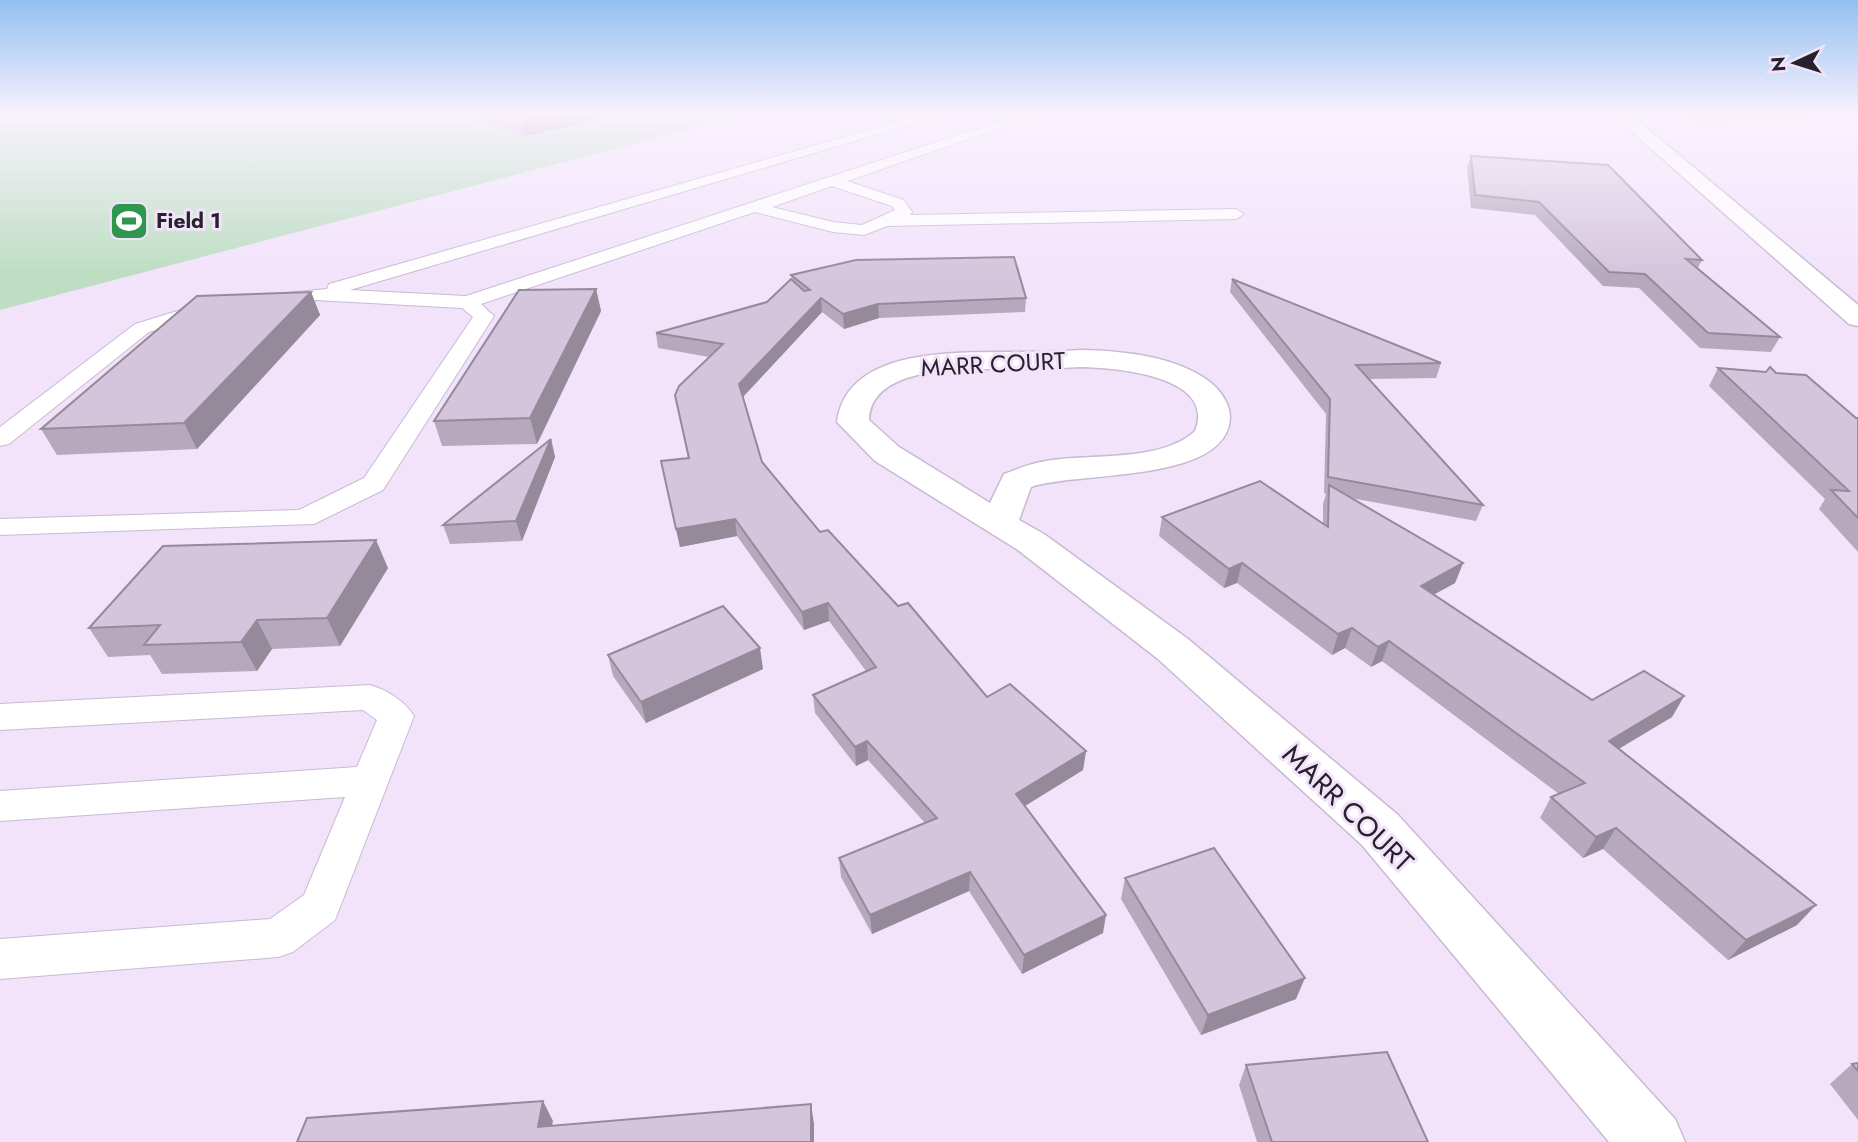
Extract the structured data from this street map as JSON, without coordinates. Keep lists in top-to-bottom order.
{
  "streets": {
    "street": ["MARR COURT"]
  },
  "places": {
    "sports": ["Field 1"]
  },
  "north": "left"
}
